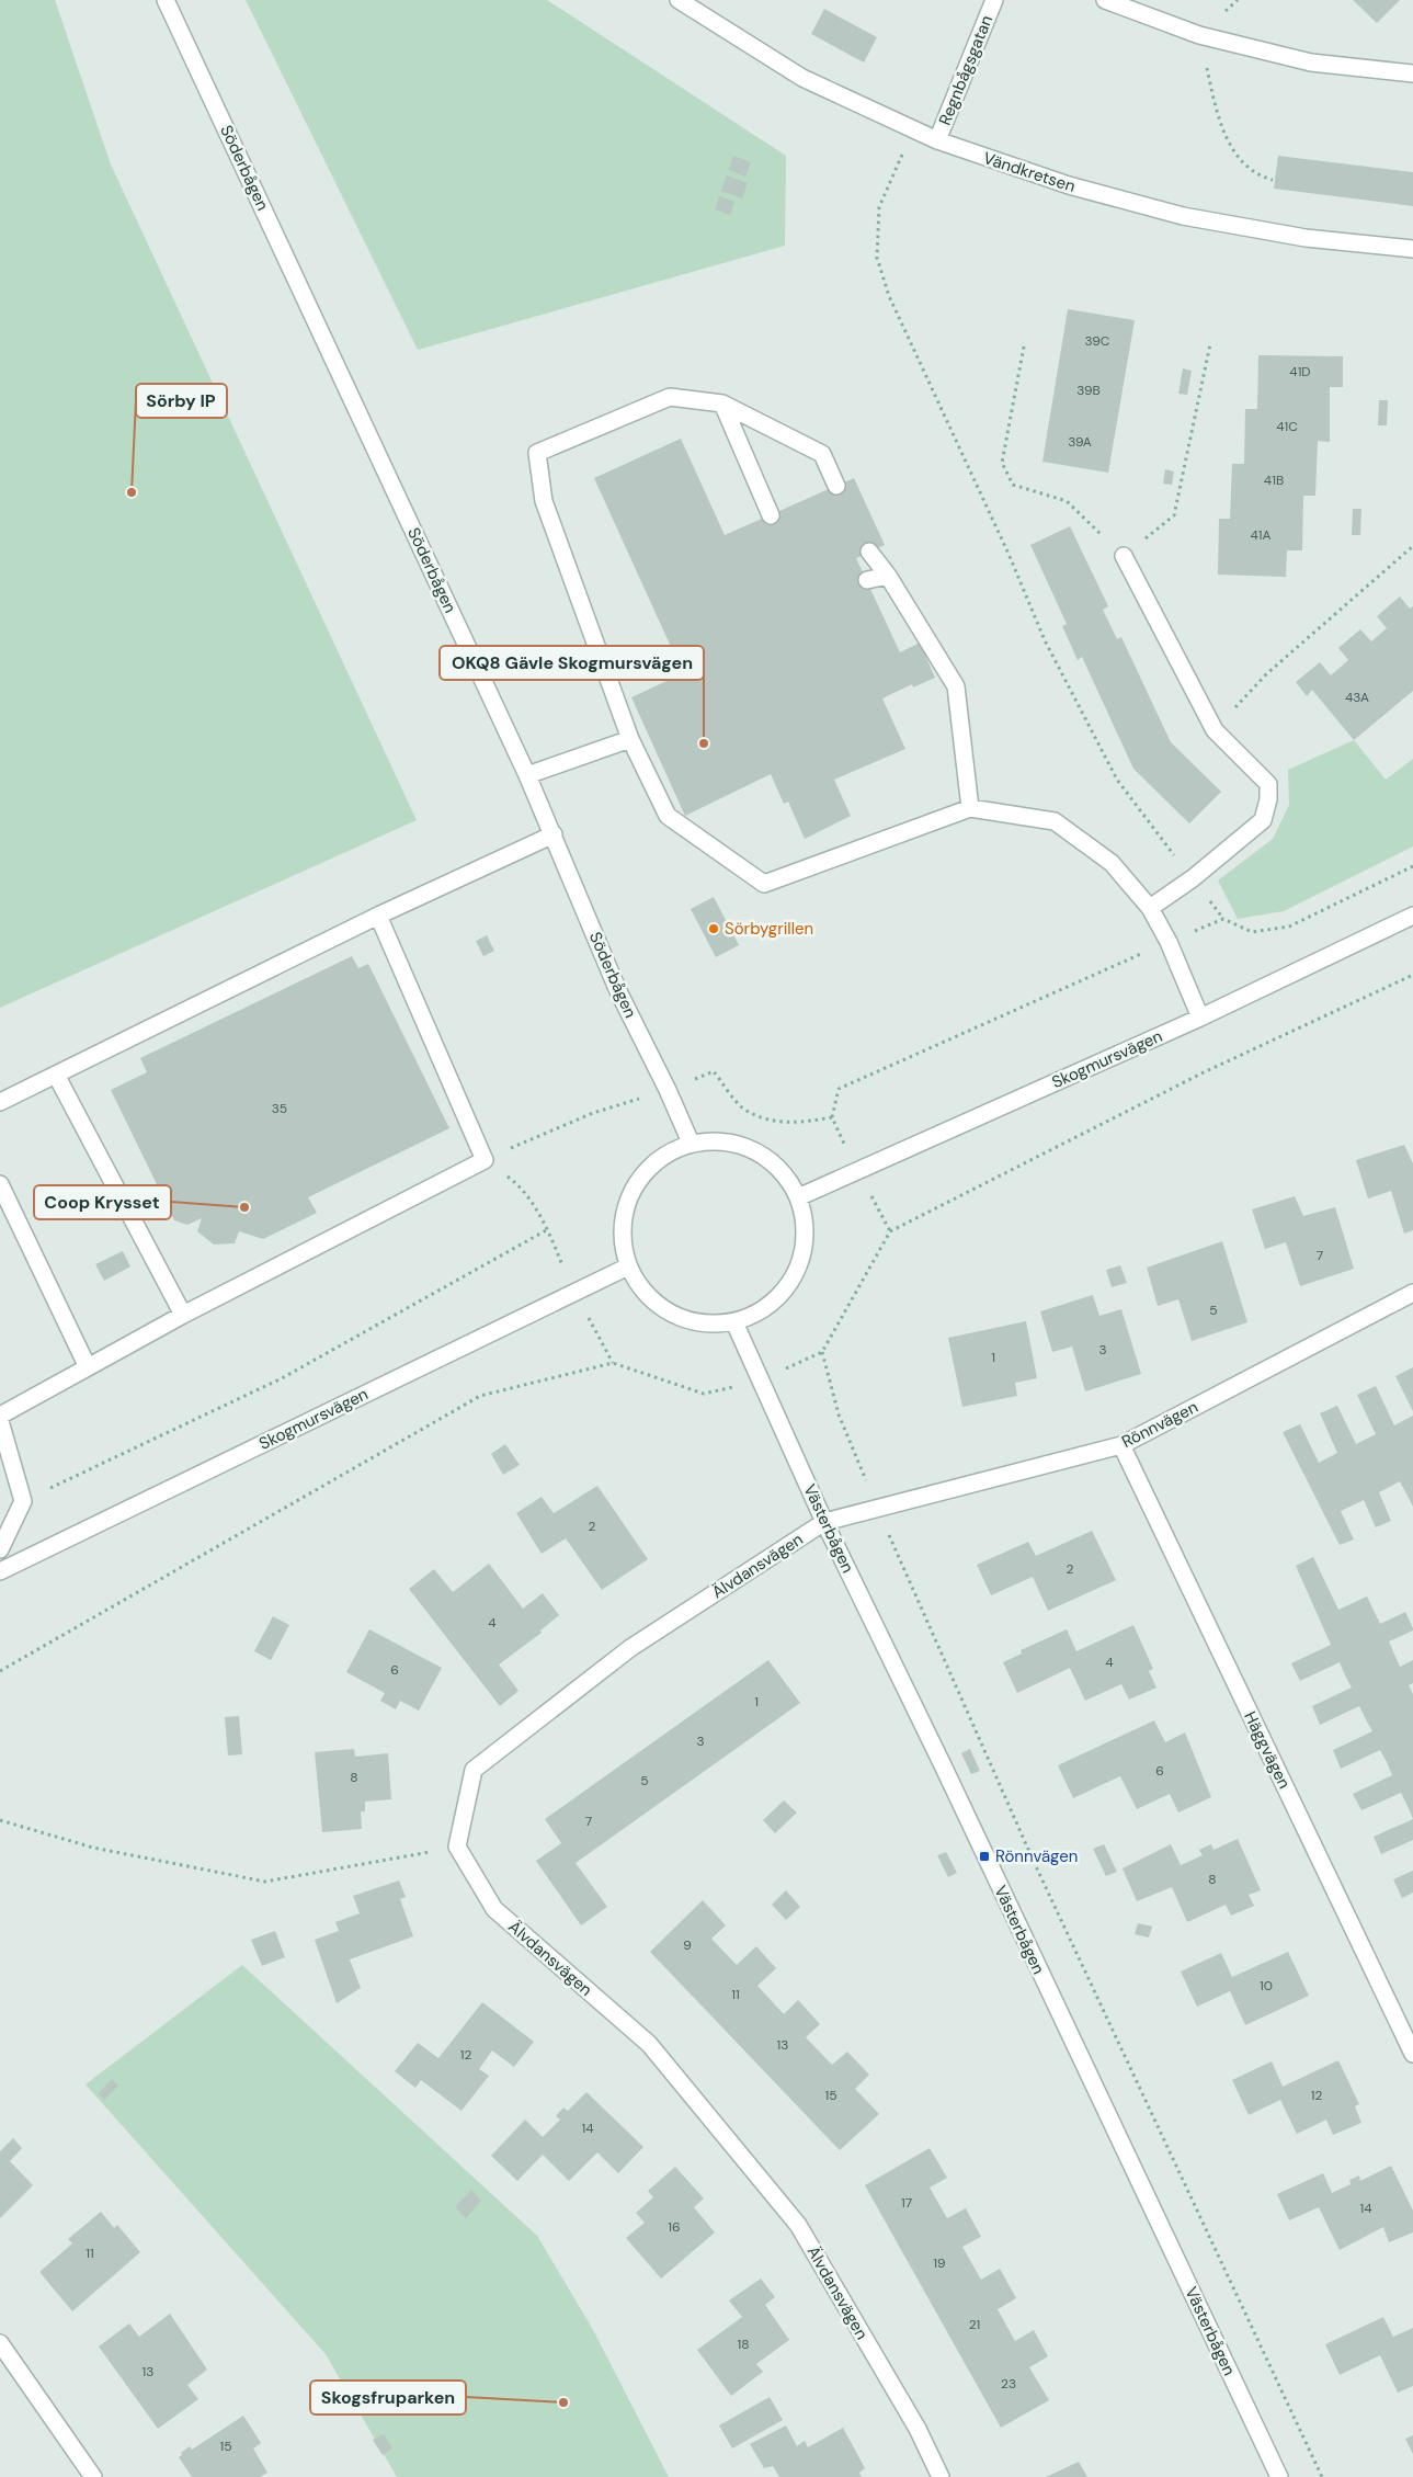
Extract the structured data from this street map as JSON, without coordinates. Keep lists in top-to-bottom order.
{
  "streets": {
    "street": [
      "Regnbågsgatan",
      "Söderbågen",
      "Vändkretsen",
      "Skogmursvägen",
      "Rönnvägen",
      "Västerbågen",
      "Älvdansvägen",
      "Häggvägen"
    ]
  },
  "crossings": [
    ["Regnbågsgatan", "Vändkretsen"],
    ["Söderbågen", "Skogmursvägen"],
    ["Söderbågen", "Västerbågen"],
    ["Skogmursvägen", "Västerbågen"],
    ["Rönnvägen", "Västerbågen"],
    ["Rönnvägen", "Älvdansvägen"],
    ["Rönnvägen", "Häggvägen"],
    ["Västerbågen", "Älvdansvägen"]
  ],
  "places": {
    "other": [
      "Sörby IP",
      "OKQ8 Gävle Skogmursvägen",
      "Sörbygrillen",
      "Coop Krysset",
      "Skogsfruparken"
    ],
    "transit": ["Rönnvägen"]
  },
  "house_numbers": [
    "39C",
    "41D",
    "39B",
    "41C",
    "39A",
    "41B",
    "41A",
    "43A",
    "35",
    "7",
    "5",
    "3",
    "1",
    "2",
    "2",
    "4",
    "4",
    "6",
    "1",
    "3",
    "6",
    "8",
    "5",
    "7",
    "8",
    "9",
    "10",
    "11",
    "13",
    "12",
    "15",
    "12",
    "14",
    "17",
    "14",
    "16",
    "11",
    "19",
    "21",
    "18",
    "13",
    "23",
    "15"
  ]
}
